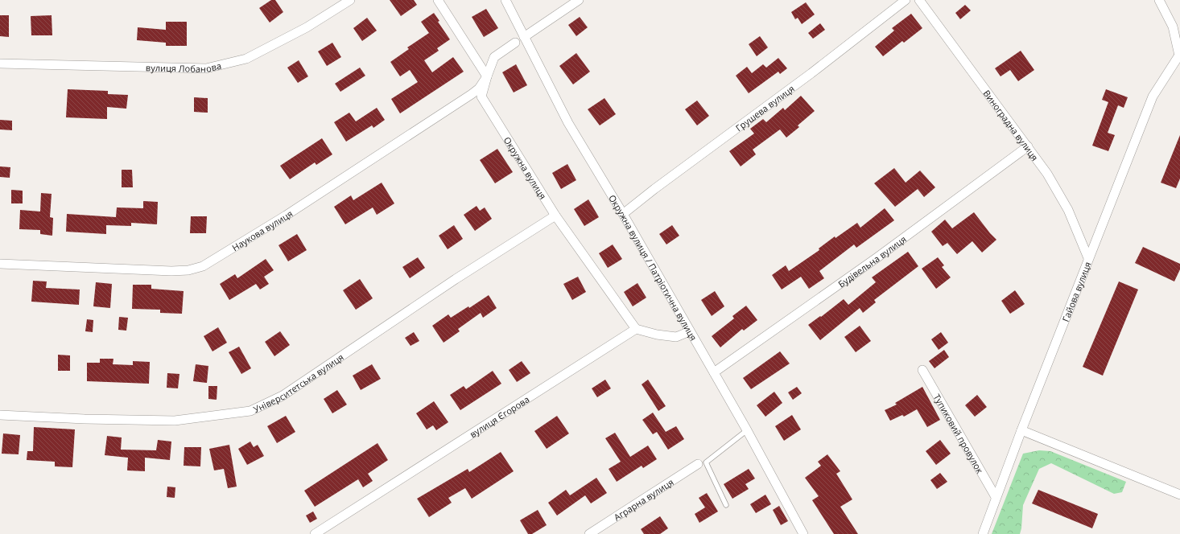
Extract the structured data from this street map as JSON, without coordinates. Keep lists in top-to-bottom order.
{
  "streets": {
    "street": [
      "вулиця Лобанова",
      "Грушева вулиця",
      "Виноградна вулиця",
      "Окружна вулиця",
      "Наукова вулиця",
      "Будівельна вулиця",
      "Окружна вулиця / Патріотична вулиця",
      "Гайова вулиця",
      "Університетська вулиця",
      "вулиця Єгорова",
      "Тупиковий провулок",
      "Аграрна вулиця"
    ]
  },
  "crossings": [
    ["Грушева вулиця", "Окружна вулиця / Патріотична вулиця"],
    ["Виноградна вулиця", "Будівельна вулиця"],
    ["Виноградна вулиця", "Гайова вулиця"],
    ["Окружна вулиця", "Наукова вулиця"],
    ["Окружна вулиця", "Університетська вулиця"],
    ["Окружна вулиця", "вулиця Єгорова"],
    ["Будівельна вулиця", "Окружна вулиця / Патріотична вулиця"],
    ["Гайова вулиця", "Тупиковий провулок"]
  ]
}
